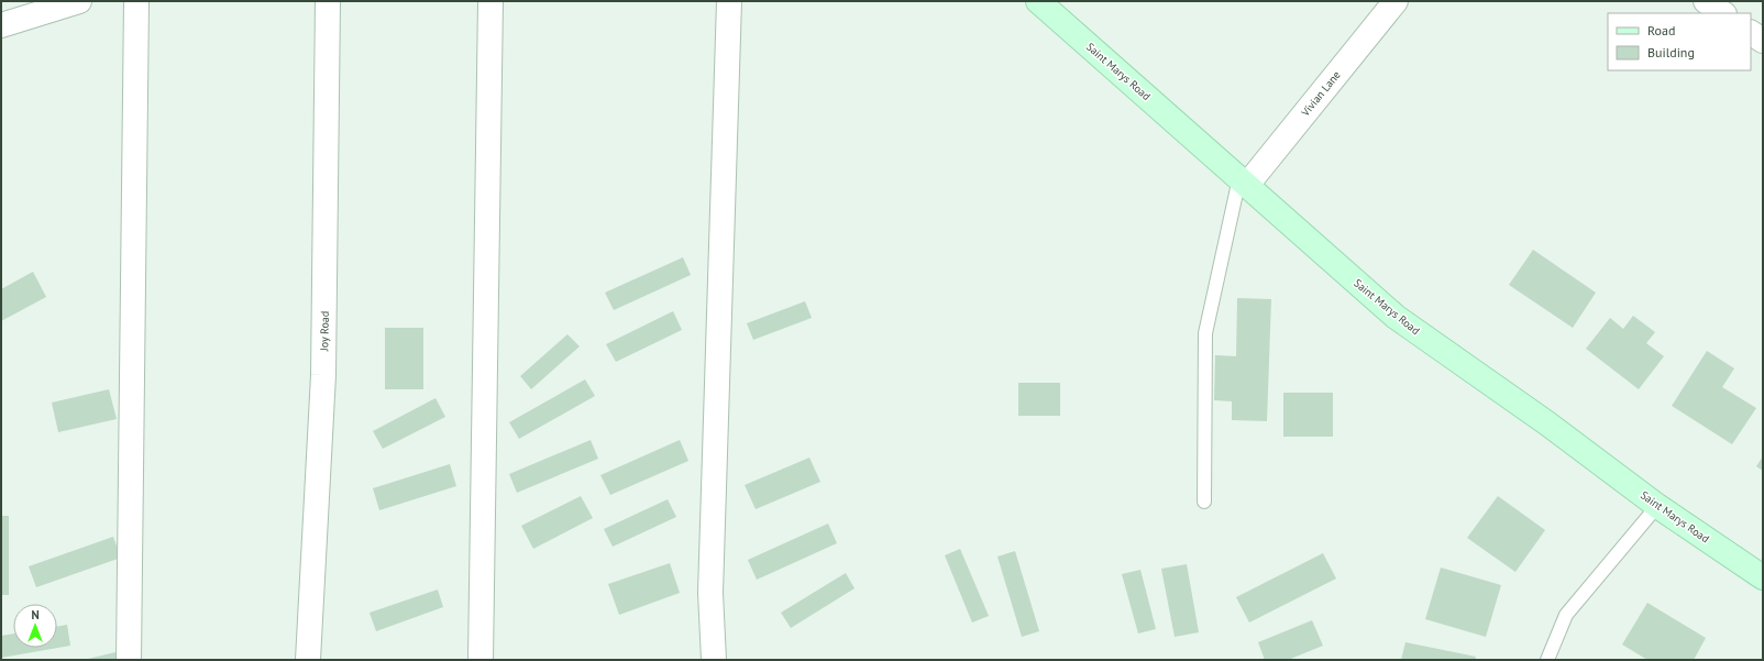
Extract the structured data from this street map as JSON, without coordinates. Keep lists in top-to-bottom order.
{
  "streets": {
    "main road": ["Saint Marys Road"],
    "street": ["Vivian Lane", "Joy Road"]
  },
  "crossings": [
    ["Saint Marys Road", "Vivian Lane"]
  ],
  "legend": ["Road", "Building"],
  "north": "top"
}
